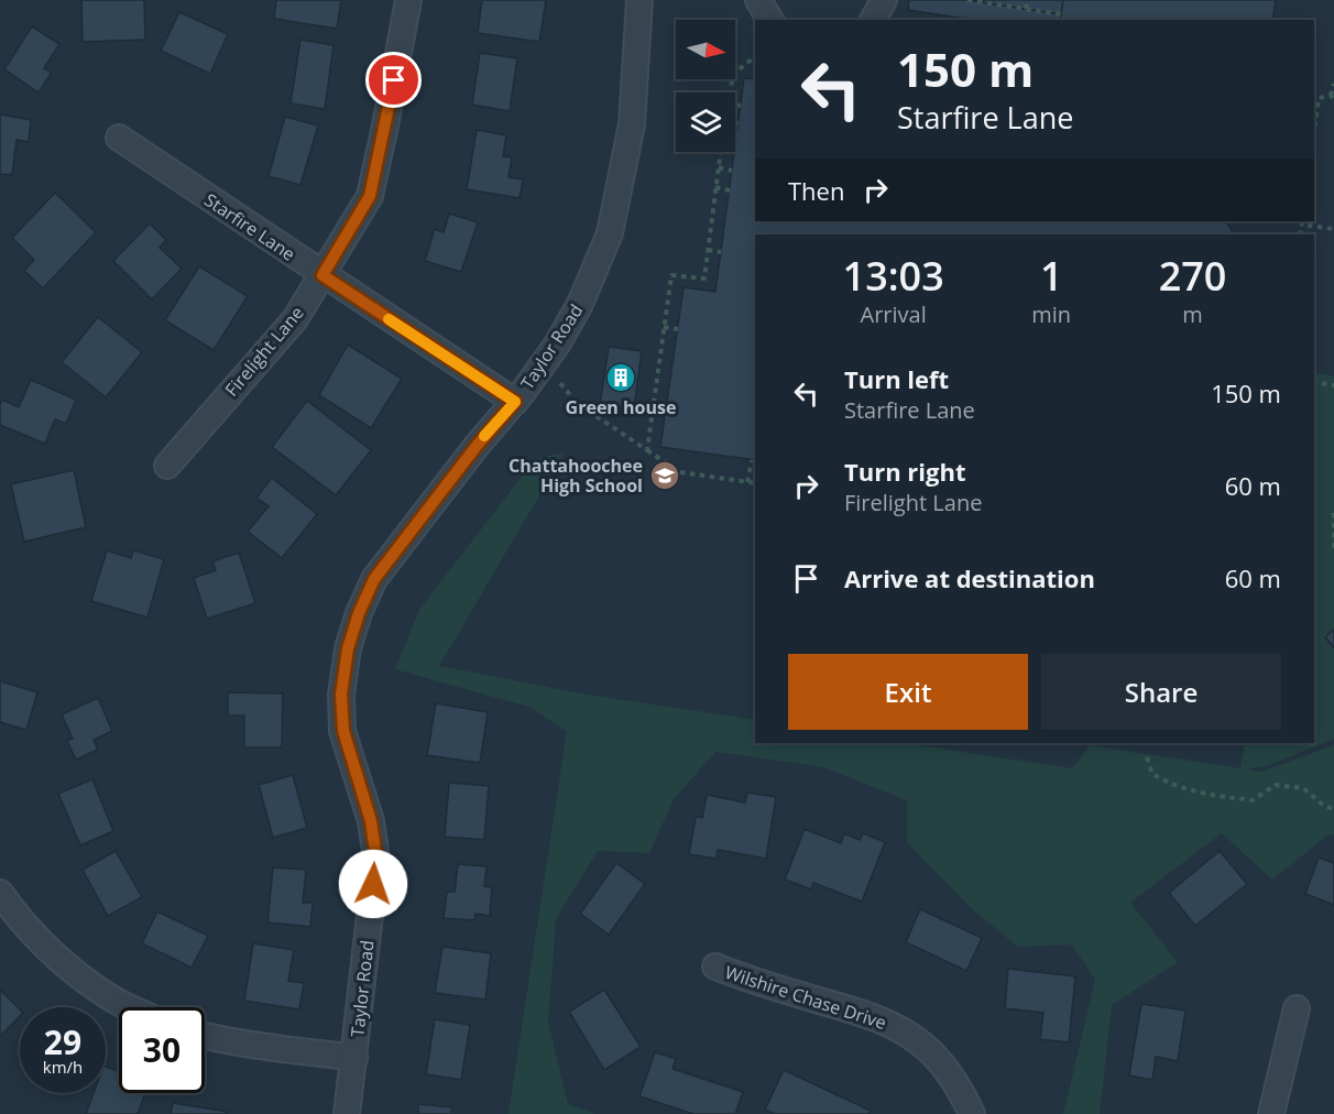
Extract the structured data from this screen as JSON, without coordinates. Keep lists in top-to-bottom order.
{
  "streets": {
    "street": [
      "Starfire Lane",
      "Taylor Road",
      "Firelight Lane",
      "Wilshire Chase Drive"
    ]
  },
  "crossings": [
    ["Starfire Lane", "Taylor Road"],
    ["Starfire Lane", "Firelight Lane"]
  ],
  "places": {
    "building": ["Green house"],
    "school or university": ["Chattahoochee High School"]
  },
  "north": "right",
  "page": {
    "turn": ["150 m", "Starfire Lane"],
    "then": "Then",
    "eta": [
      "13:03",
      "Arrival",
      "1",
      "min",
      "270",
      "m"
    ],
    "list": [
      {
        "name": "Turn left",
        "note": "Starfire Lane",
        "value": "150 m"
      },
      {
        "name": "Turn right",
        "note": "Firelight Lane",
        "value": "60 m"
      },
      {
        "name": "Arrive at destination",
        "value": "60 m"
      }
    ],
    "buttons": ["Exit", "Share"],
    "speed": "29 km/h",
    "limit": "30"
  }
}
